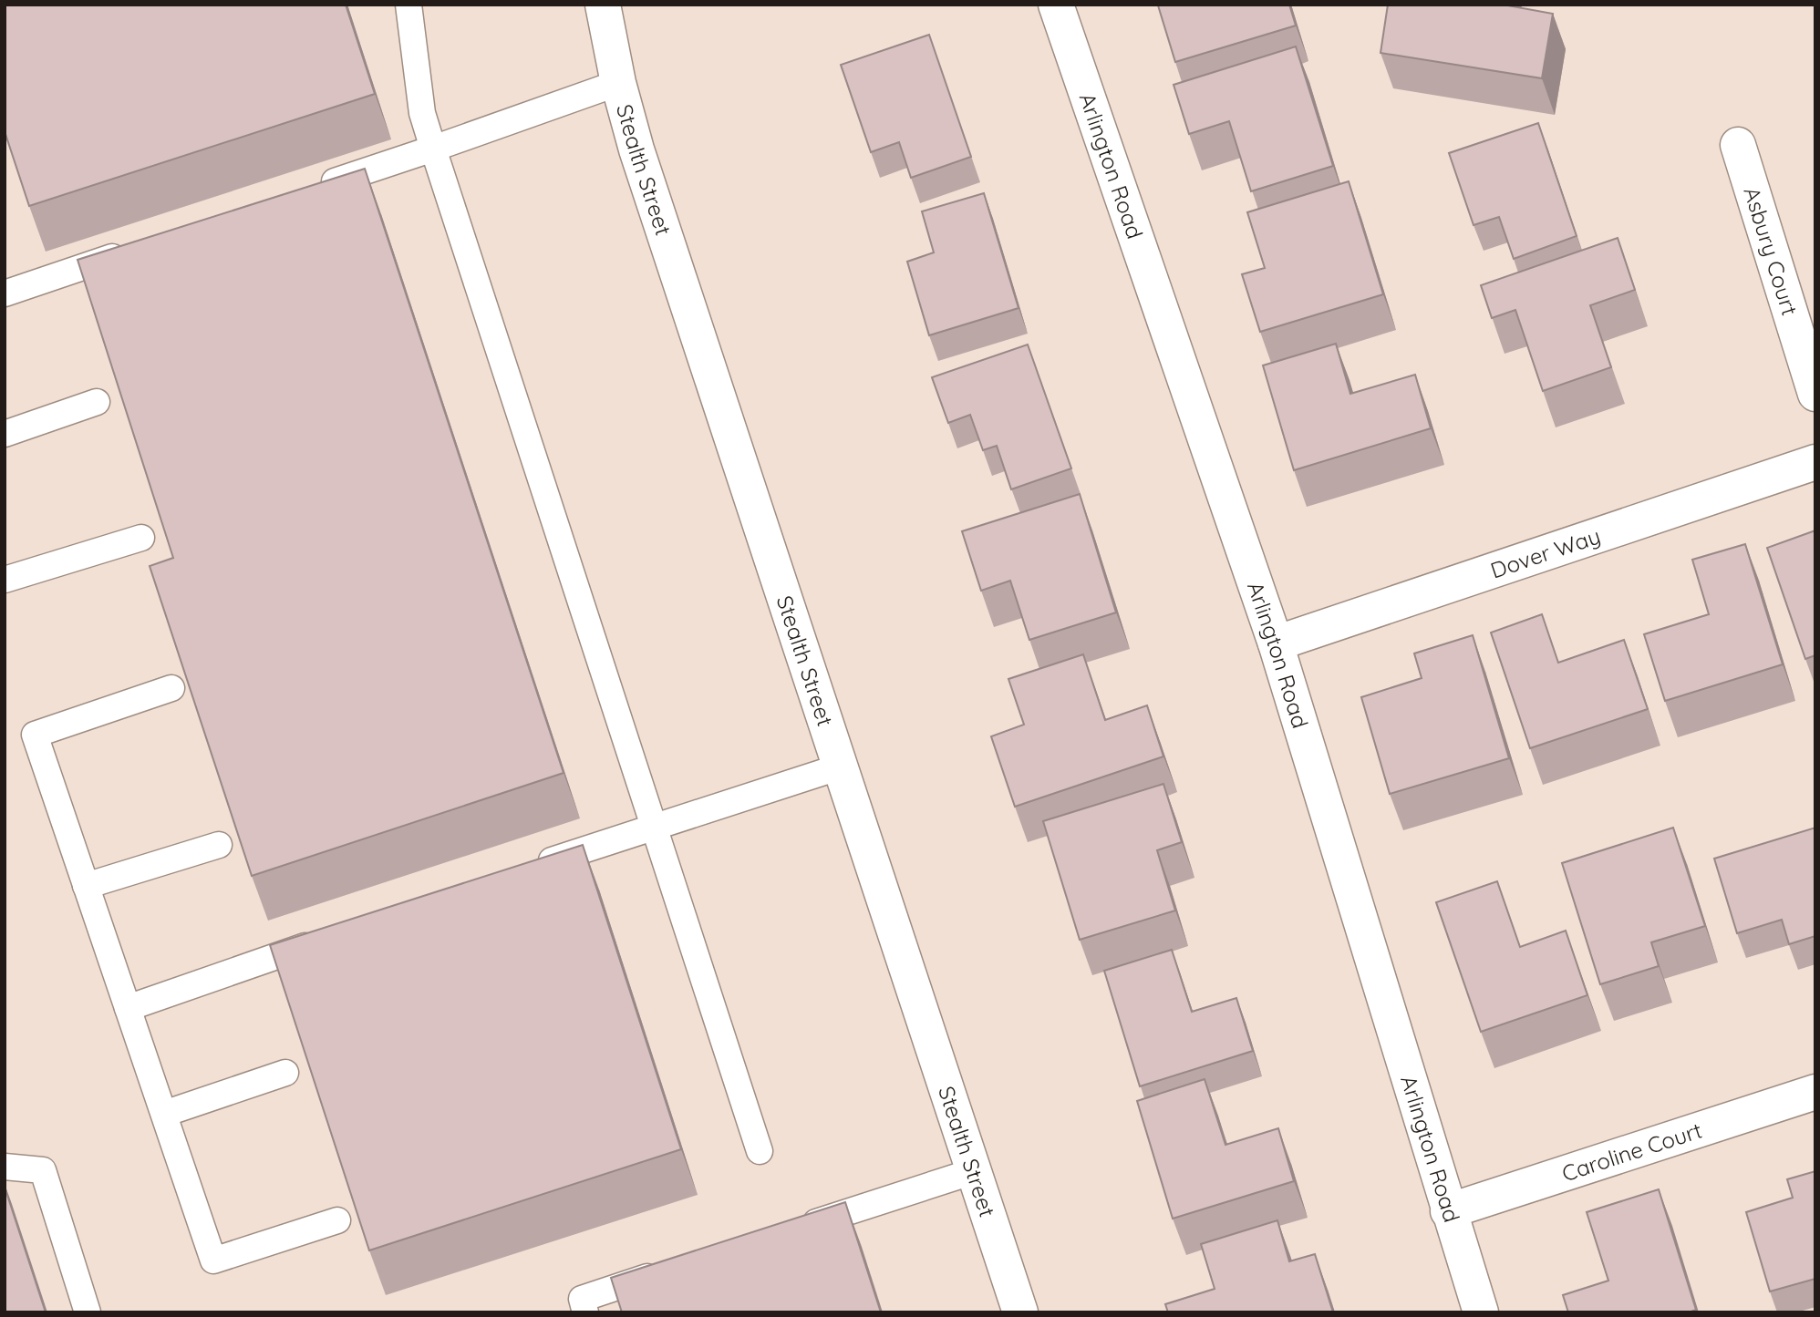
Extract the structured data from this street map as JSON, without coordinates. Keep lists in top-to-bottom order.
{
  "streets": {
    "street": [
      "Arlington Road",
      "Stealth Street",
      "Asbury Court",
      "Dover Way",
      "Caroline Court"
    ]
  },
  "crossings": [
    ["Arlington Road", "Dover Way"],
    ["Arlington Road", "Caroline Court"]
  ]
}
